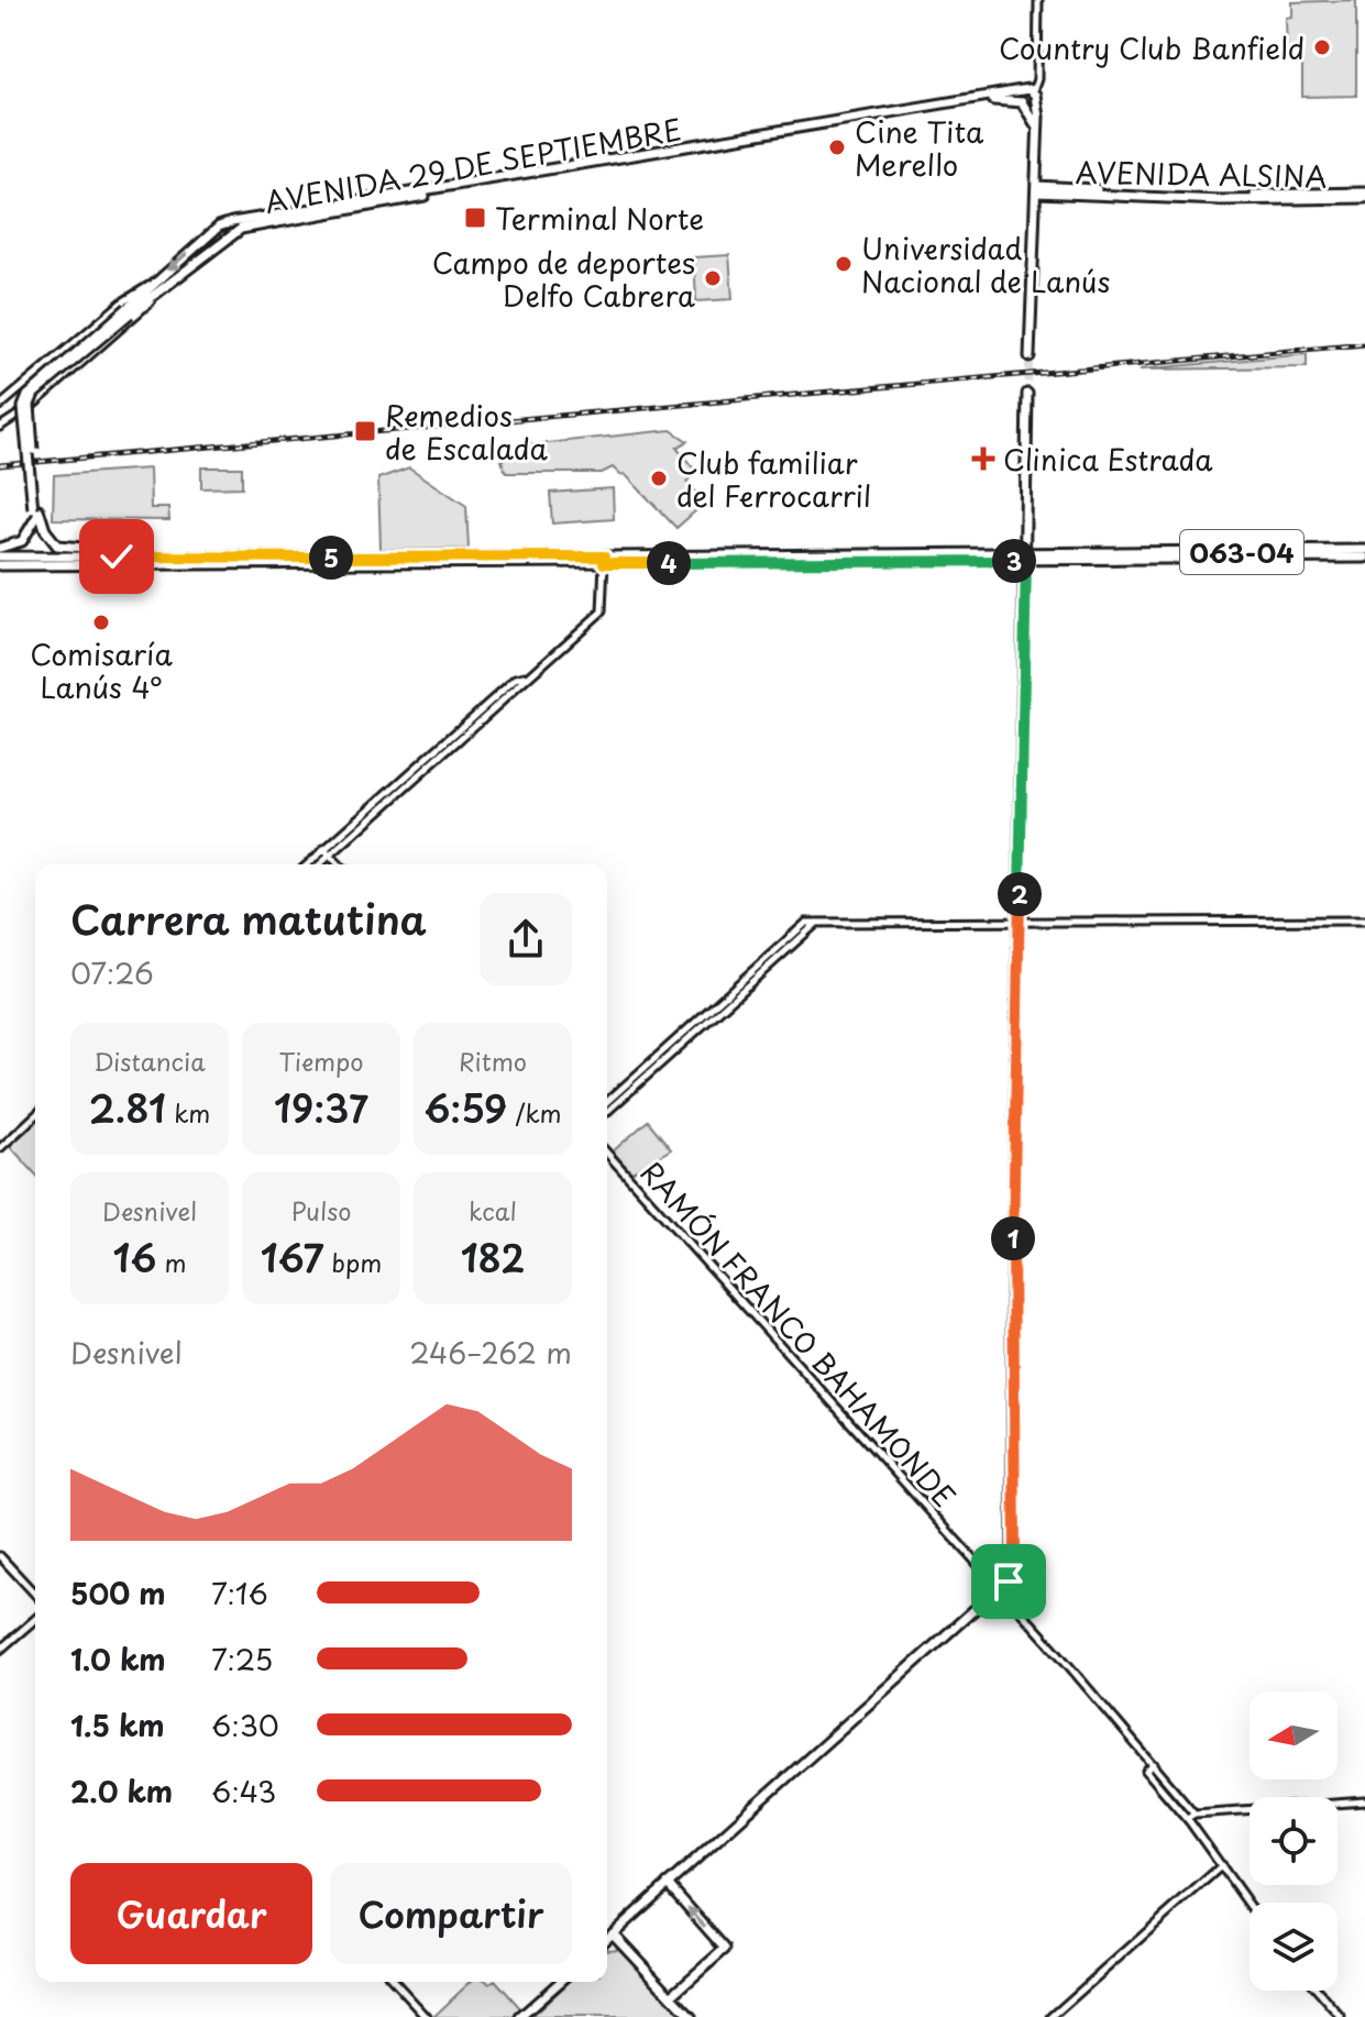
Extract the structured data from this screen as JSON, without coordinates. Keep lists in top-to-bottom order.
{
  "streets": {
    "main road": ["AVENIDA 29 DE SEPTIEMBRE", "AVENIDA ALSINA", "063-04"],
    "street": ["RAMÓN FRANCO BAHAMONDE"]
  },
  "places": {
    "other": [
      "Country Club Banfield",
      "Cine Tita Merello",
      "Universidad Nacional de Lanús",
      "Campo de deportes Delfo Cabrera",
      "Club familiar del Ferrocarril",
      "Comisaría Lanús 4°"
    ],
    "transit": ["Terminal Norte", "Remedios de Escalada"],
    "health": ["Clinica Estrada"]
  },
  "north": "left",
  "page": {
    "pins": [
      "5",
      "3",
      "4",
      "2",
      "1"
    ],
    "heading": ["Carrera matutina", "07:26"],
    "stats": [
      ["Distancia", "2.81 km"],
      ["Tiempo", "19:37"],
      ["Ritmo", "6:59 /km"],
      ["Desnivel", "16 m"],
      ["Pulso", "167 bpm"],
      ["kcal", "182"]
    ],
    "chart": ["Desnivel", "246–262 m"],
    "list": [
      {
        "name": "500 m",
        "note": "7:16"
      },
      {
        "name": "1.0 km",
        "note": "7:25"
      },
      {
        "name": "1.5 km",
        "note": "6:30"
      },
      {
        "name": "2.0 km",
        "note": "6:43"
      }
    ],
    "buttons": ["Guardar", "Compartir"]
  }
}
